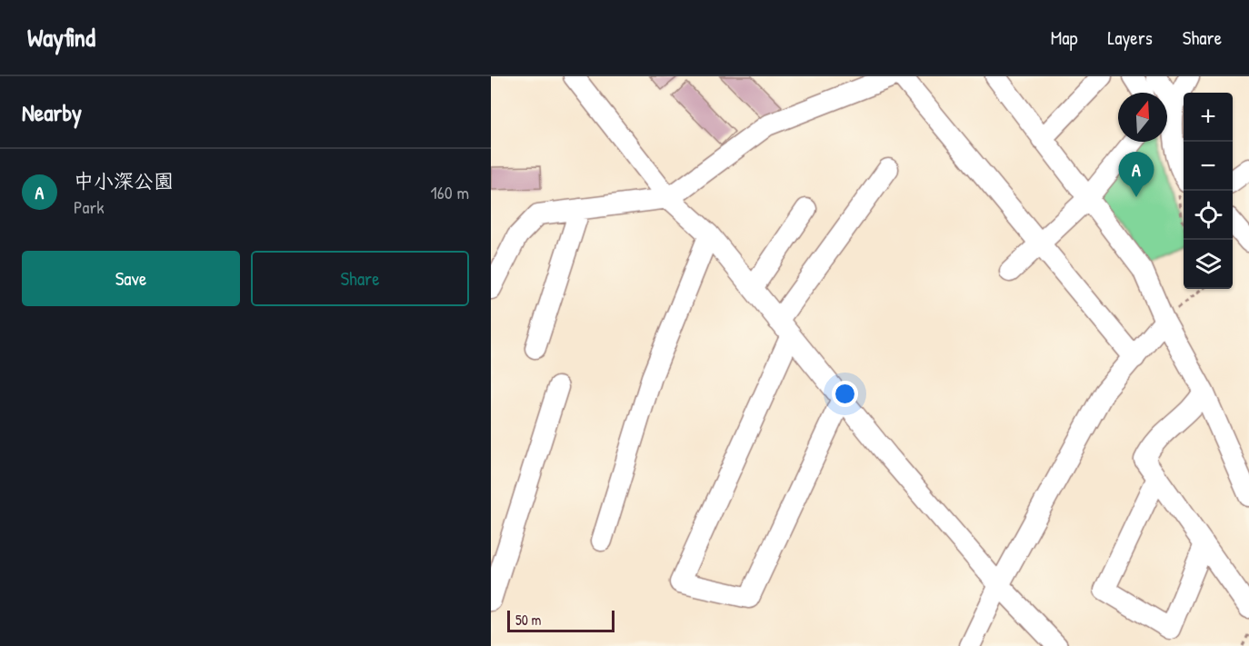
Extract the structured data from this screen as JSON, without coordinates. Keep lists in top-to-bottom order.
{
  "scale_bar": "50 m",
  "north": "top",
  "page": {
    "header": "Wayfind",
    "nav": ["Map", "Layers", "Share"],
    "heading": "Nearby",
    "map_buttons": ["+", "−"],
    "list": [
      {
        "mark": "A",
        "name": "中小深公園",
        "note": "Park",
        "value": "160 m"
      }
    ],
    "pins": "A",
    "buttons": ["Save", "Share"],
    "scale": "50 m"
  }
}
